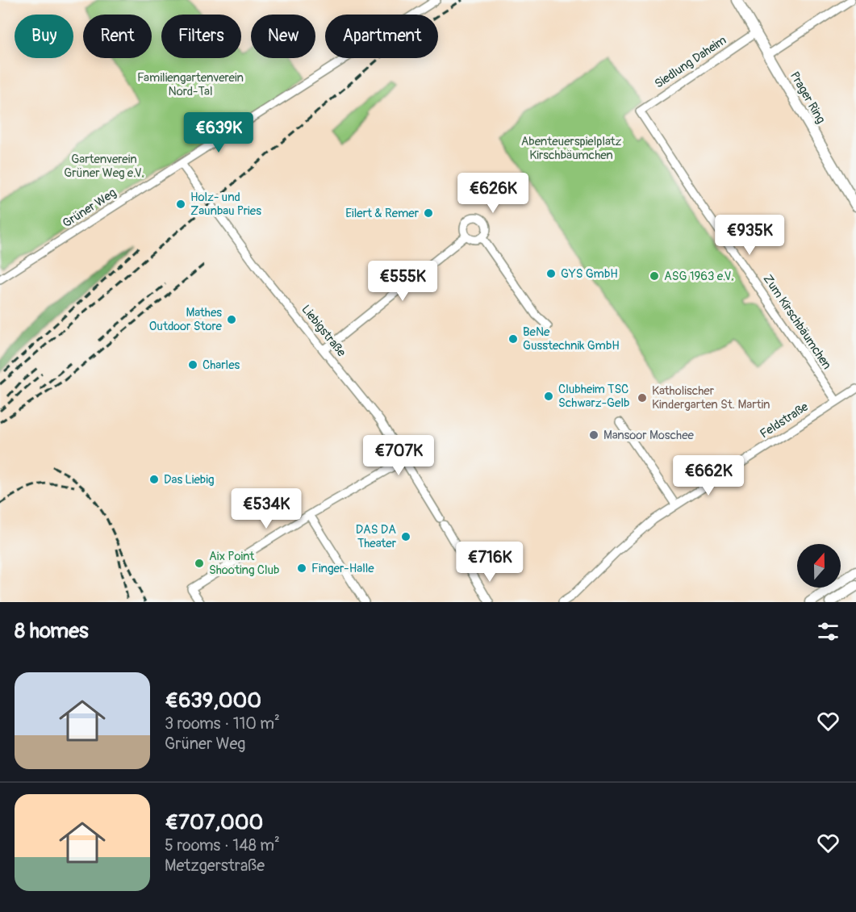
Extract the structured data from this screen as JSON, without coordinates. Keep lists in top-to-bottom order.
{
  "streets": {
    "main road": ["Prager Ring"],
    "street": [
      "Siedlung Daheim",
      "Grüner Weg",
      "Zum Kirschbäumchen",
      "Liebigstraße",
      "Feldstraße"
    ]
  },
  "crossings": [
    ["Siedlung Daheim", "Prager Ring"],
    ["Siedlung Daheim", "Zum Kirschbäumchen"],
    ["Grüner Weg", "Liebigstraße"],
    ["Zum Kirschbäumchen", "Feldstraße"]
  ],
  "parks": ["Familiengartenverein Nord-Tal", "Abenteuerspielplatz Kirschbäumchen", "Gartenverein Grüner Weg e.V."],
  "places": [
    "Holz- und Zaunbau Pries",
    "Eilert & Remer",
    "GYS GmbH",
    "ASG 1963 e.V.",
    "Mathes Outdoor Store",
    "BeNe Gusstechnik GmbH",
    "Charles",
    "Clubheim TSC Schwarz-Gelb",
    "Katholischer Kindergarten St. Martin",
    "Mansoor Moschee",
    "Das Liebig",
    "DAS DA Theater",
    "Aix Point Shooting Club",
    "Finger-Halle"
  ],
  "north": "top",
  "page": {
    "chip": [
      "Buy",
      "Rent",
      "Filters",
      "New",
      "Apartment"
    ],
    "price": [
      "€639K",
      "€626K",
      "€935K",
      "€555K",
      "€707K",
      "€662K",
      "€534K",
      "€716K"
    ],
    "heading": "8 homes",
    "list": [
      {
        "name": "€639,000",
        "note": "3 rooms · 110 m² · Grüner Weg"
      },
      {
        "name": "€707,000",
        "note": "5 rooms · 148 m² · Metzgerstraße"
      }
    ]
  }
}
